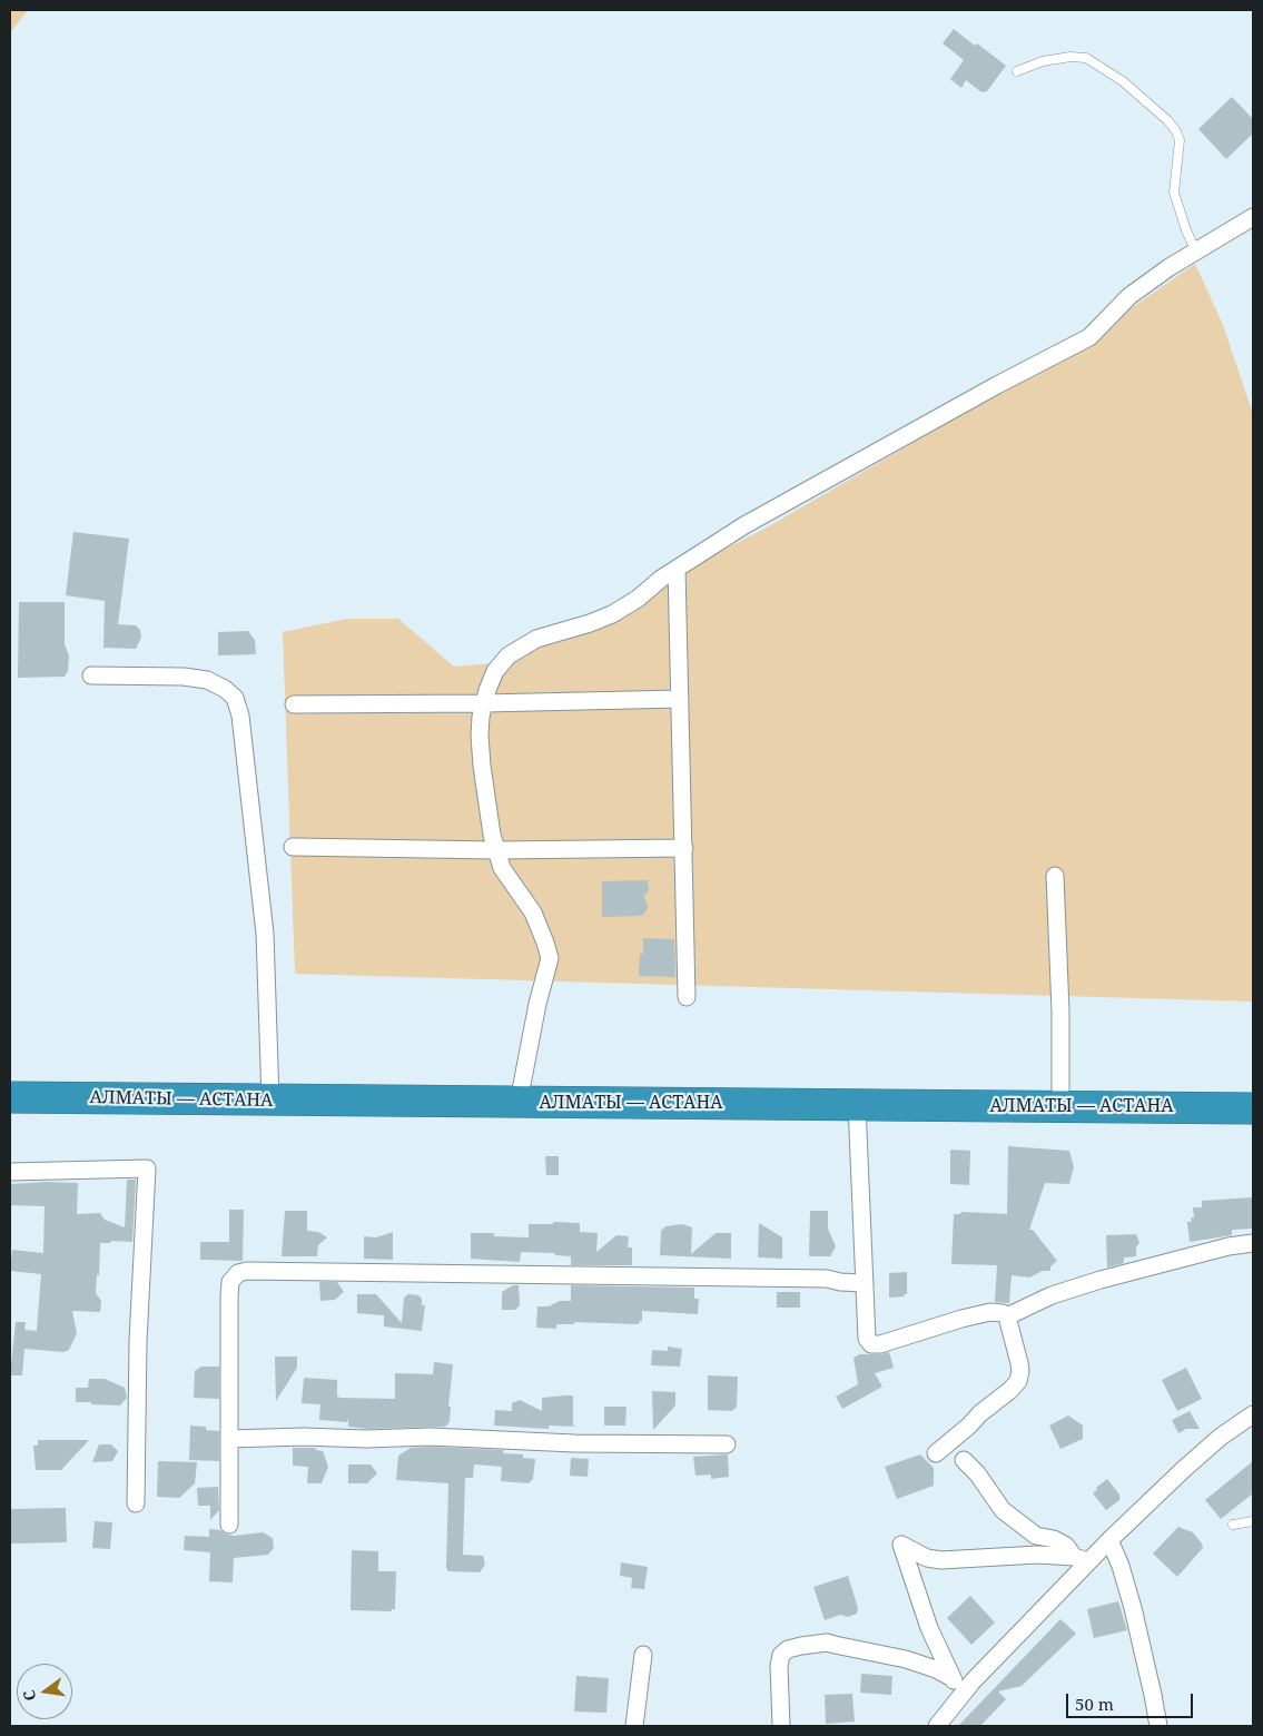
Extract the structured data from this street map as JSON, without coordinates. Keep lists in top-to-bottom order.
{
  "streets": {
    "highway": ["АЛМАТЫ — АСТАНА"]
  },
  "scale_bar": "50 m",
  "north": "left"
}
